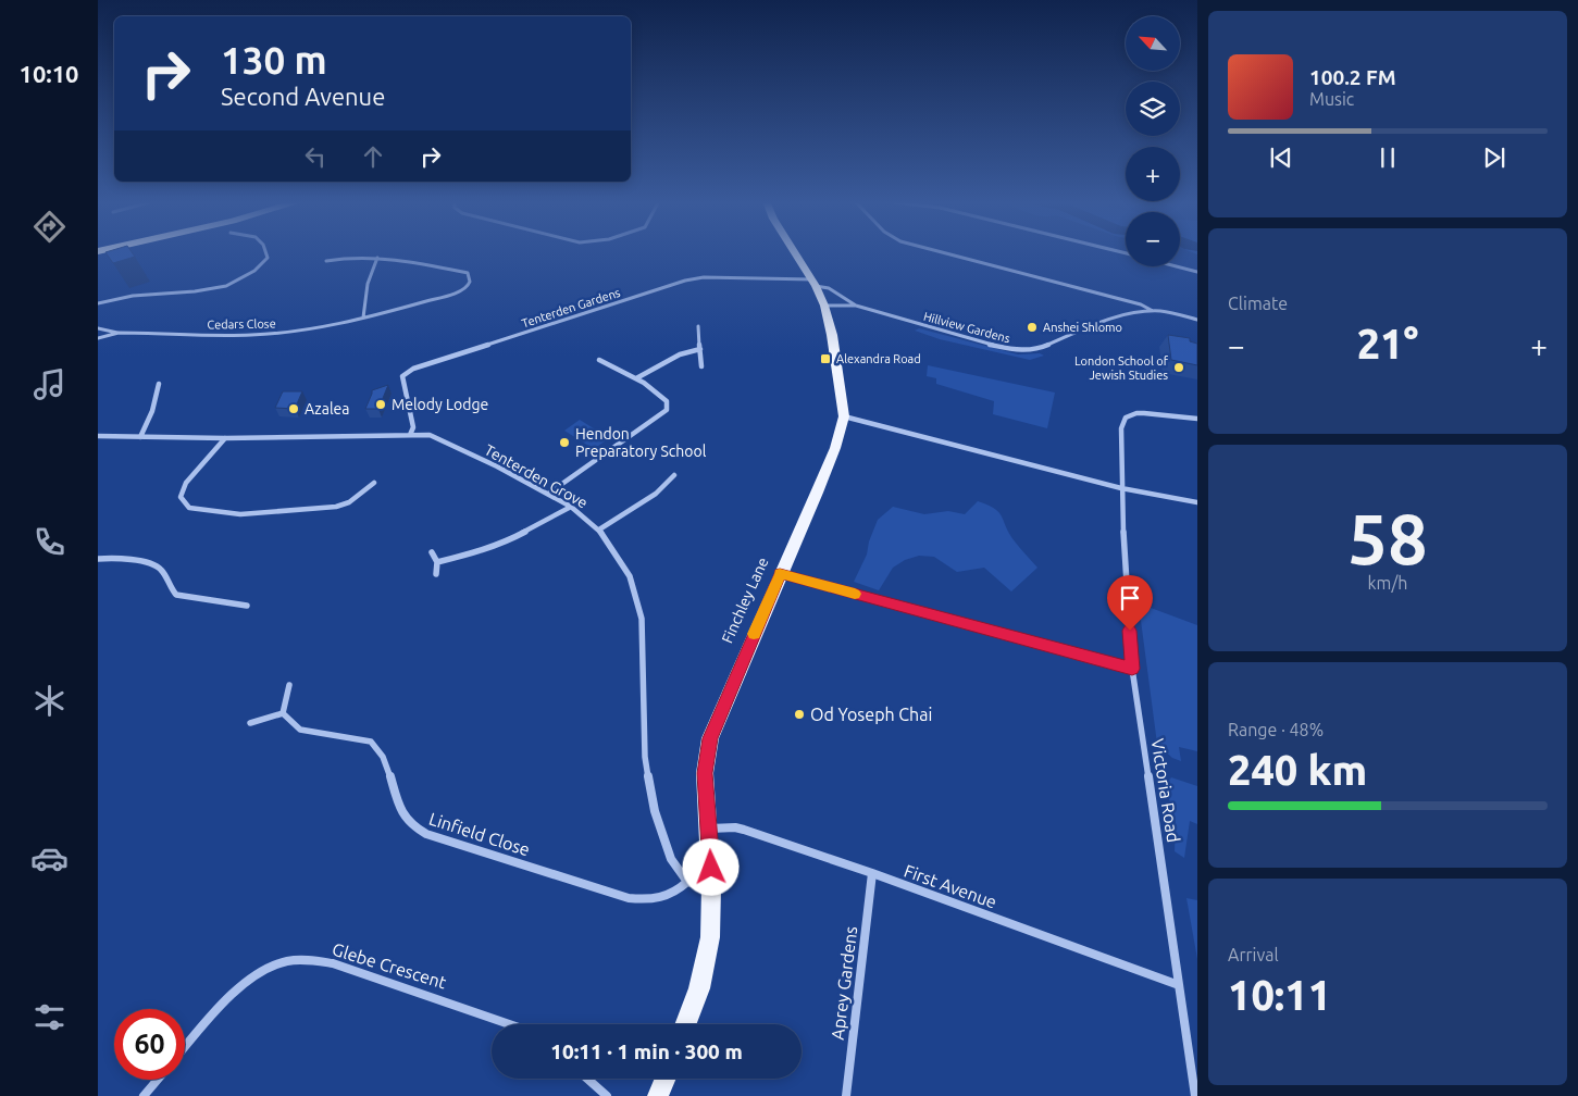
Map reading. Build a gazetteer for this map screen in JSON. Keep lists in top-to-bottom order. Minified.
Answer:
{"streets":{"main road":["Finchley Lane"],"street":["Tenterden Gardens","Cedars Close","Hillview Gardens","Tenterden Grove","Victoria Road","Linfield Close","First Avenue","Glebe Crescent","Aprey Gardens"]},"crossings":[["Tenterden Gardens","Hillview Gardens"],["Tenterden Gardens","Tenterden Grove"],["Tenterden Gardens","Finchley Lane"],["Hillview Gardens","Finchley Lane"],["Tenterden Grove","Linfield Close"],["Finchley Lane","First Avenue"],["Victoria Road","First Avenue"],["First Avenue","Aprey Gardens"]],"places":{"other":["Anshei Shlomo","London School of Jewish Studies","Melody Lodge","Azalea","Hendon Preparatory School","Od Yoseph Chai"],"transit":["Alexandra Road"]},"north":"top left","page":{"tabs":"10:10","map_buttons":["+","−"],"turn":["130 m","Second Avenue"],"song":["100.2 FM","Music"],"tile":["Climate",["58","km/h"],["Range · 48%","240 km"],["Arrival","10:11"]],"heat":["−","21°","+"],"limit":"60","trip":"10:11 · 1 min · 300 m"}}
